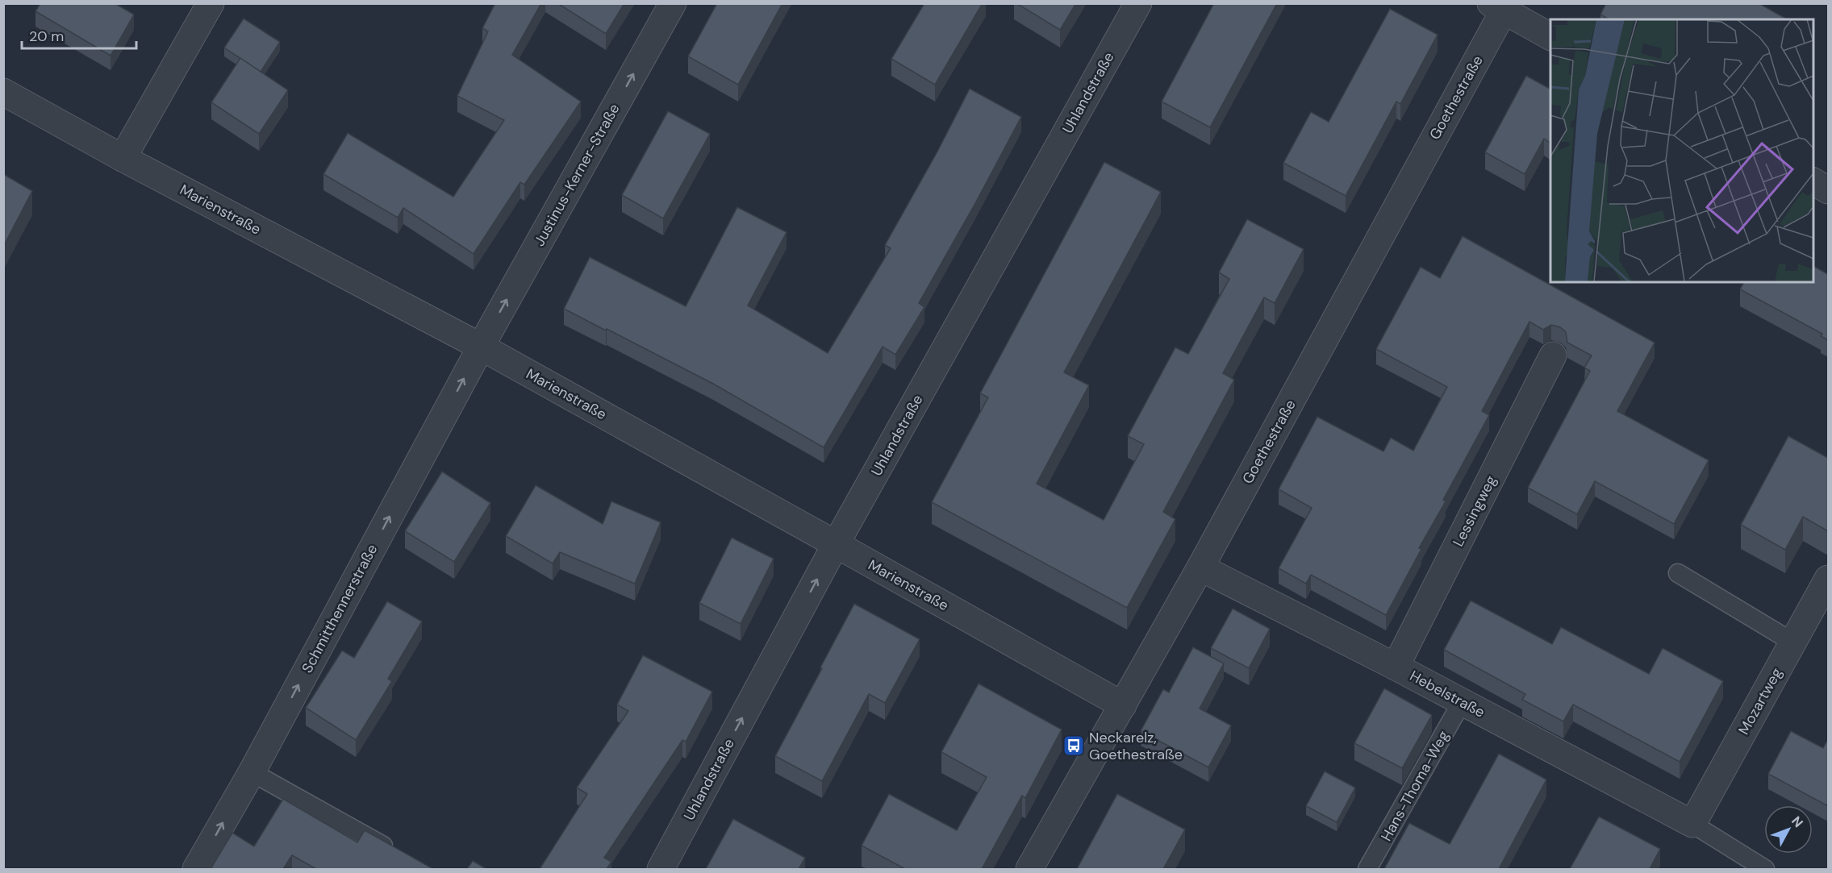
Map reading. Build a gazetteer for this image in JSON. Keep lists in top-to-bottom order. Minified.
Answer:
{"streets":{"street":["Uhlandstraße","Goethestraße","Justinus-Kerner-Straße","Marienstraße","Lessingweg","Schmitthennerstraße","Hebelstraße","Mozartweg"],"lane":["Hans-Thoma-Weg"]},"crossings":[["Uhlandstraße","Marienstraße"],["Goethestraße","Marienstraße"],["Goethestraße","Hebelstraße"],["Justinus-Kerner-Straße","Marienstraße"],["Justinus-Kerner-Straße","Schmitthennerstraße"],["Marienstraße","Schmitthennerstraße"],["Lessingweg","Hebelstraße"],["Hebelstraße","Mozartweg"],["Hebelstraße","Hans-Thoma-Weg"]],"one_way":["Uhlandstraße","Justinus-Kerner-Straße","Schmitthennerstraße"],"places":{"bus stop":["Neckarelz, Goethestraße"]},"scale_bar":"20 m","north":"top right"}
